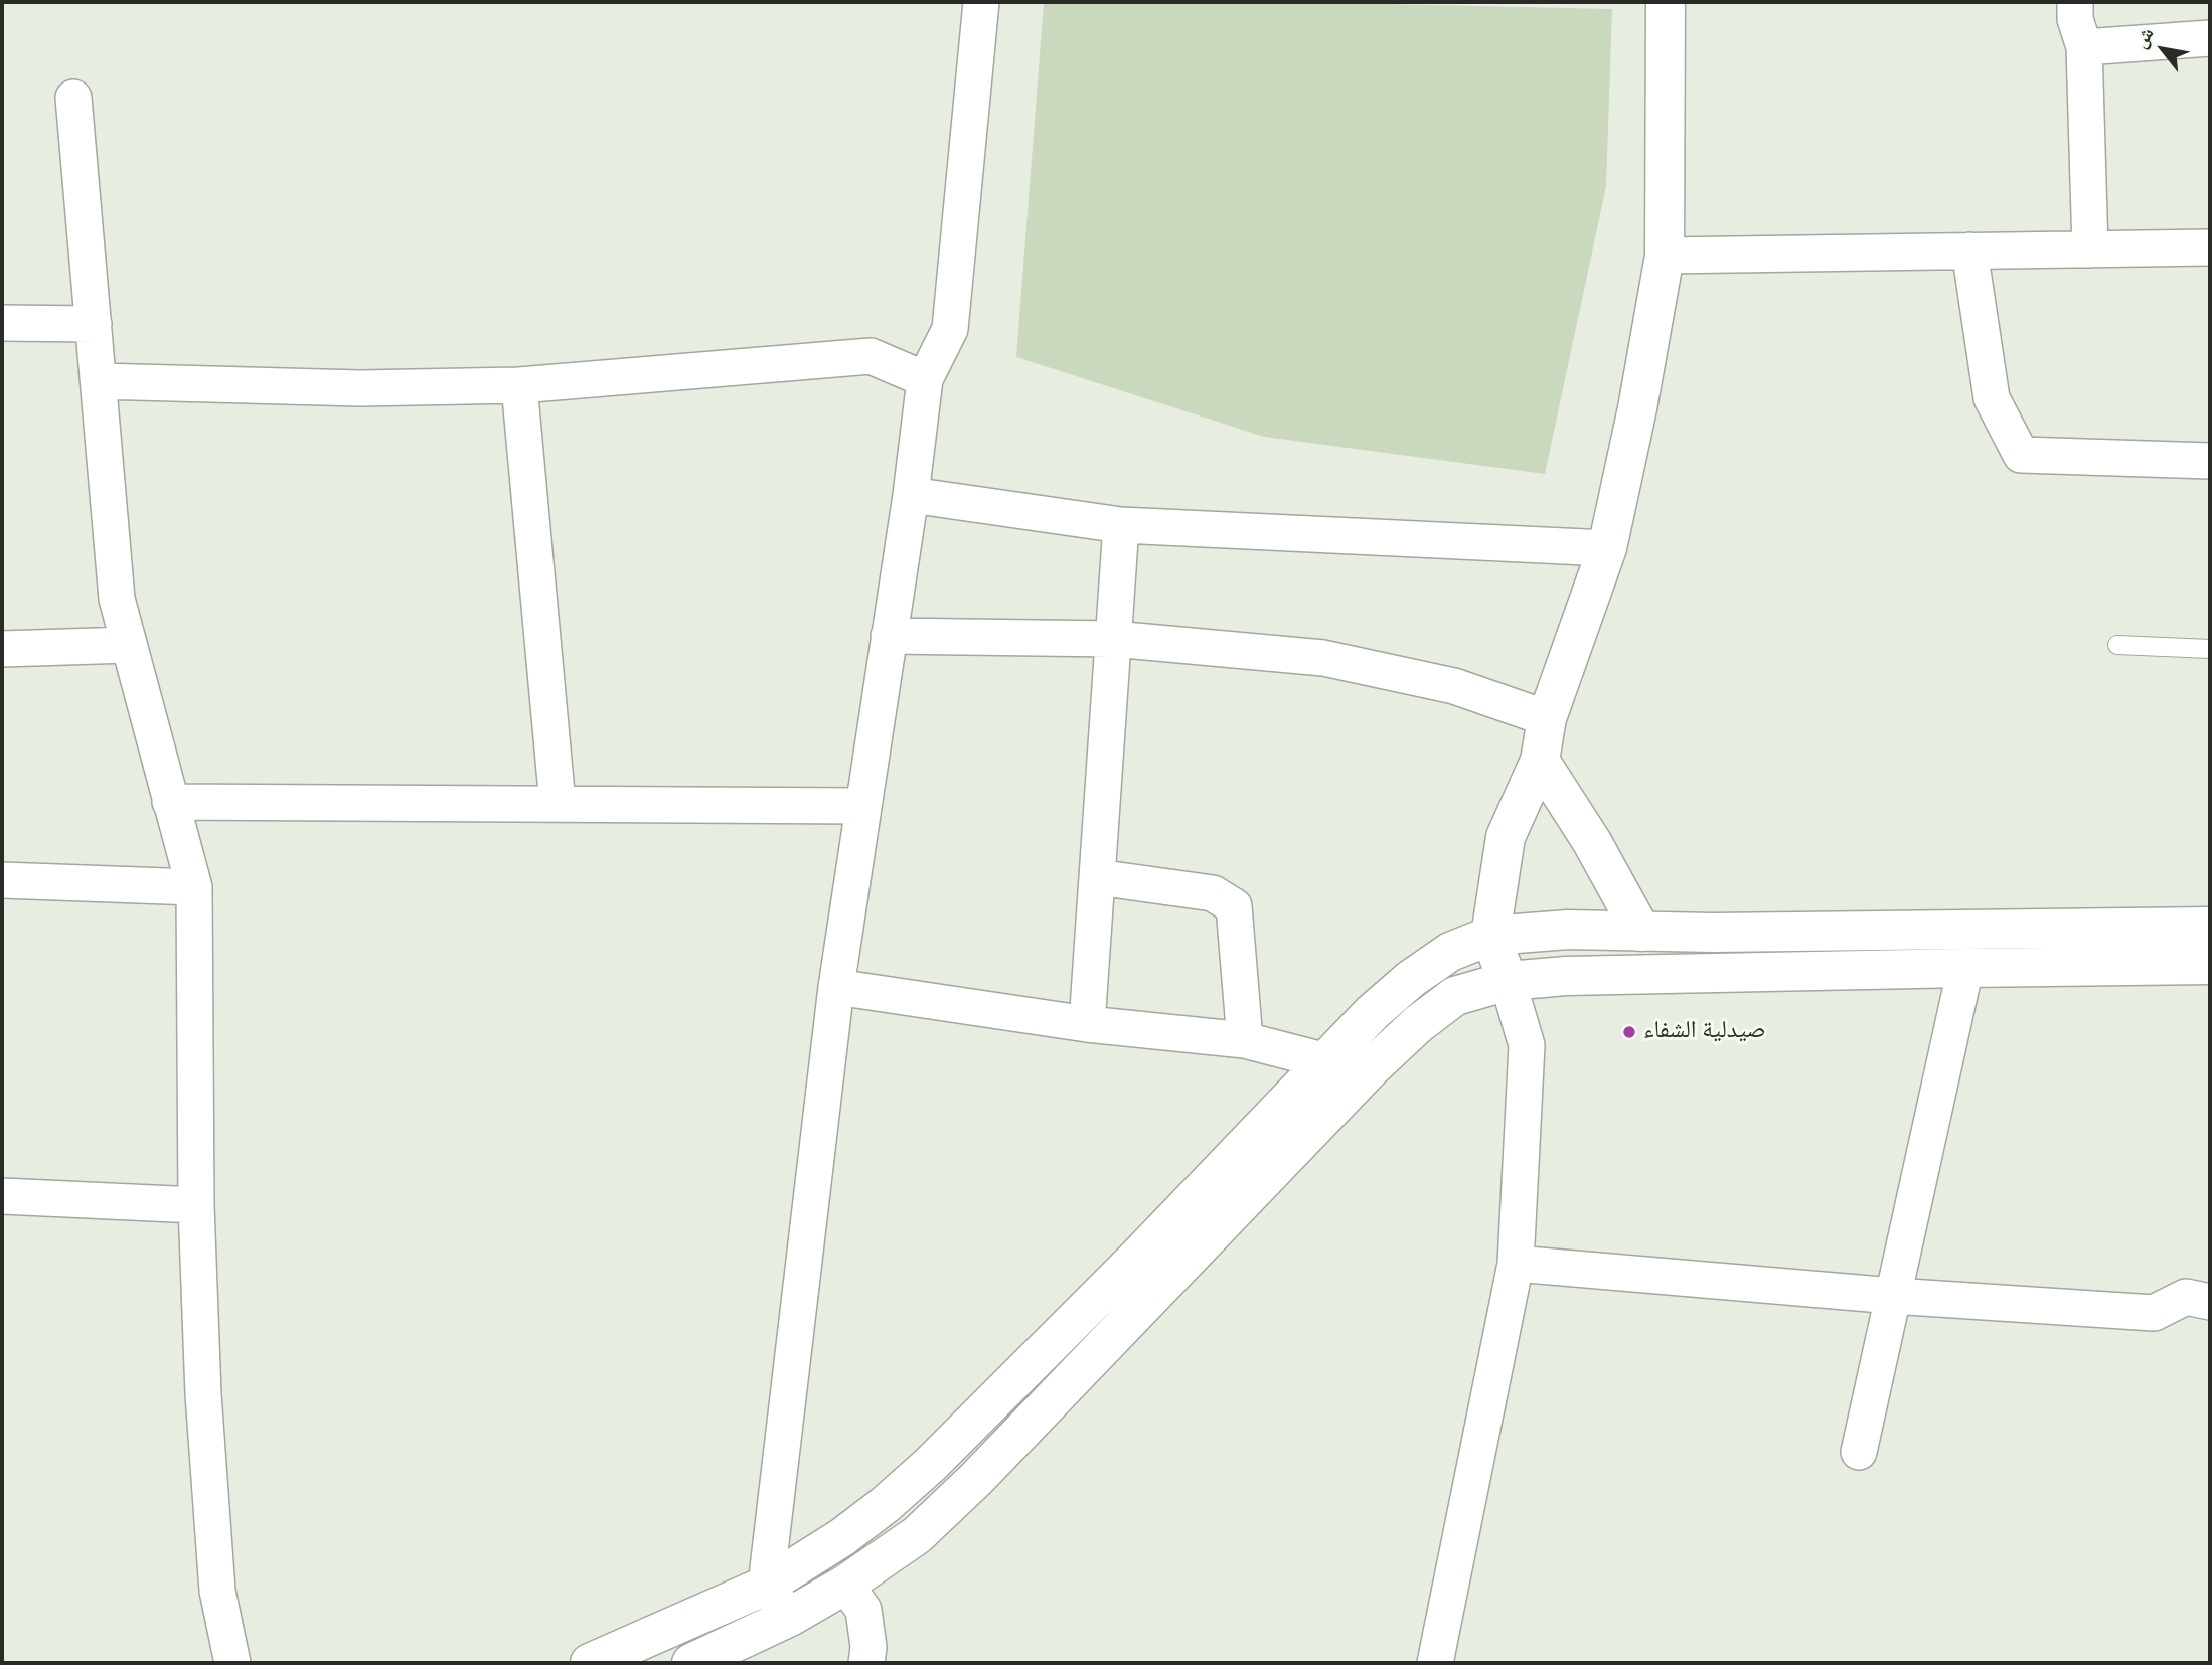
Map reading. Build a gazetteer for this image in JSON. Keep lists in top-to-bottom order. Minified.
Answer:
{"places":["صيدلية الشفاء"],"north":"top left"}
